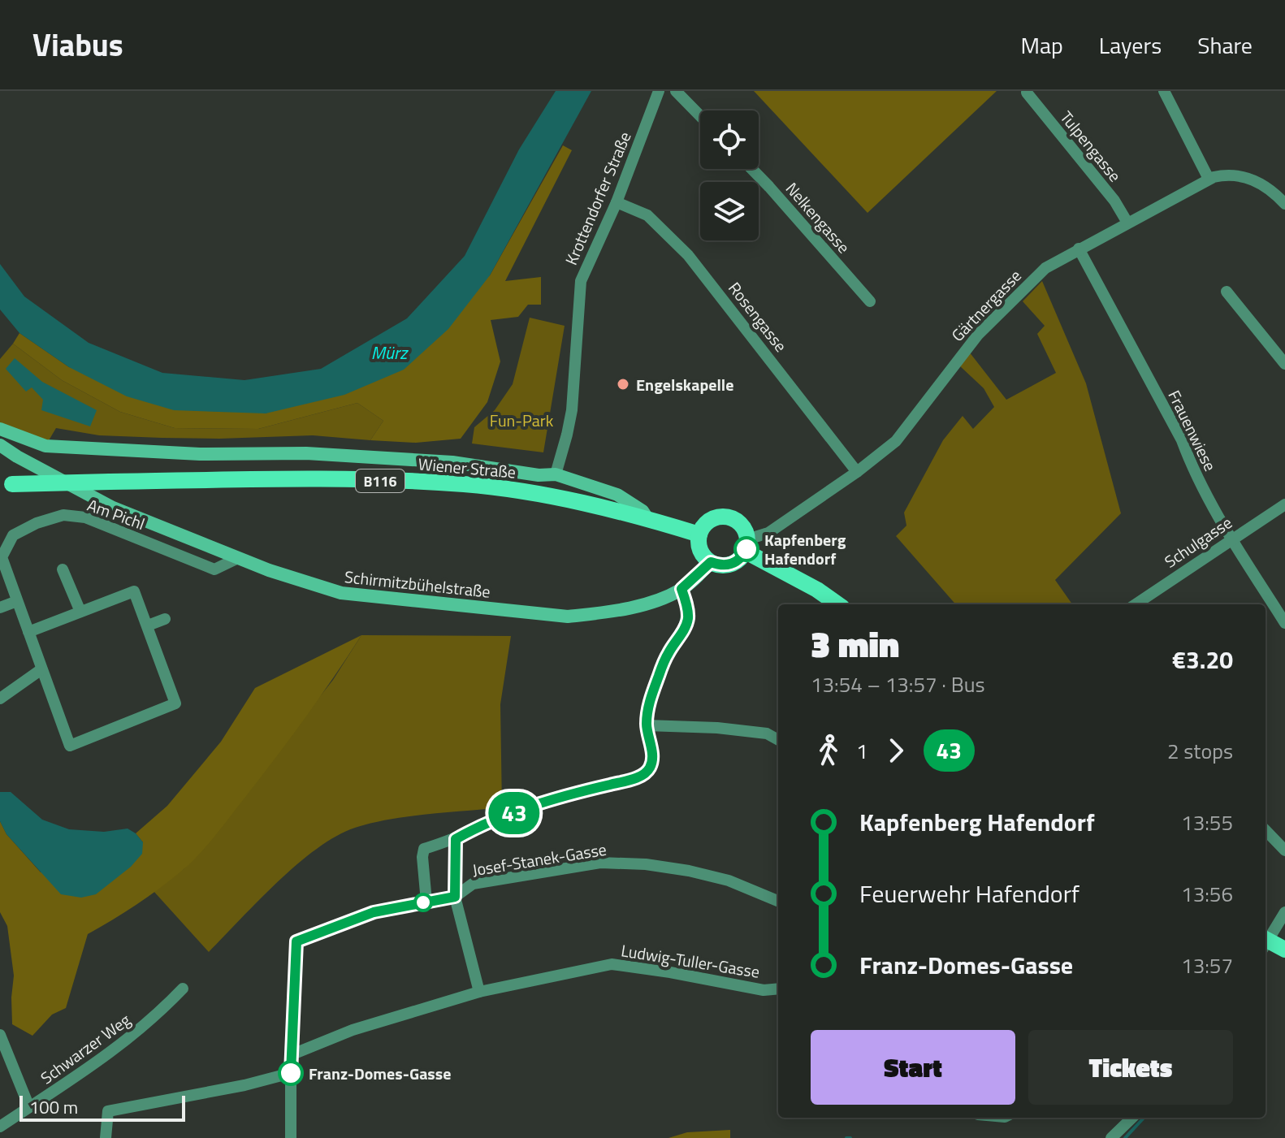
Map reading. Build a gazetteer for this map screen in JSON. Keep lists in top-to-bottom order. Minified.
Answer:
{"streets":{"main road":["Wiener Straße","B116","Schirmitzbühelstraße"],"street":["Tulpengasse","Krottendorfer Straße","Nelkengasse","Gärtnergasse","Rosengasse","Frauenwiese","Am Pichl","Schulgasse","Josef-Stanek-Gasse","Ludwig-Tuller-Gasse","Schwarzer Weg"]},"crossings":[["Tulpengasse","Gärtnergasse"],["Krottendorfer Straße","Rosengasse"],["Gärtnergasse","Rosengasse"],["Gärtnergasse","Frauenwiese"],["Gärtnergasse","Wiener Straße"],["Frauenwiese","Schulgasse"],["Am Pichl","Schirmitzbühelstraße"]],"water":["Mürz"],"parks":["Fun-Park"],"places":["Engelskapelle","Kapfenberg Hafendorf","Franz-Domes-Gasse"],"lines":["bus line 43"],"scale_bar":"100 m","page":{"header":"Viabus","nav":["Map","Layers","Share"],"on_map":"43","heading":["3 min","13:54 – 13:57 · Bus","€3.20"],"legs":["1","43","2 stops"],"list":[{"name":"Kapfenberg Hafendorf","value":"13:55"},{"name":"Feuerwehr Hafendorf","value":"13:56"},{"name":"Franz-Domes-Gasse","value":"13:57"}],"buttons":["Start","Tickets"],"scale":"100 m"}}
